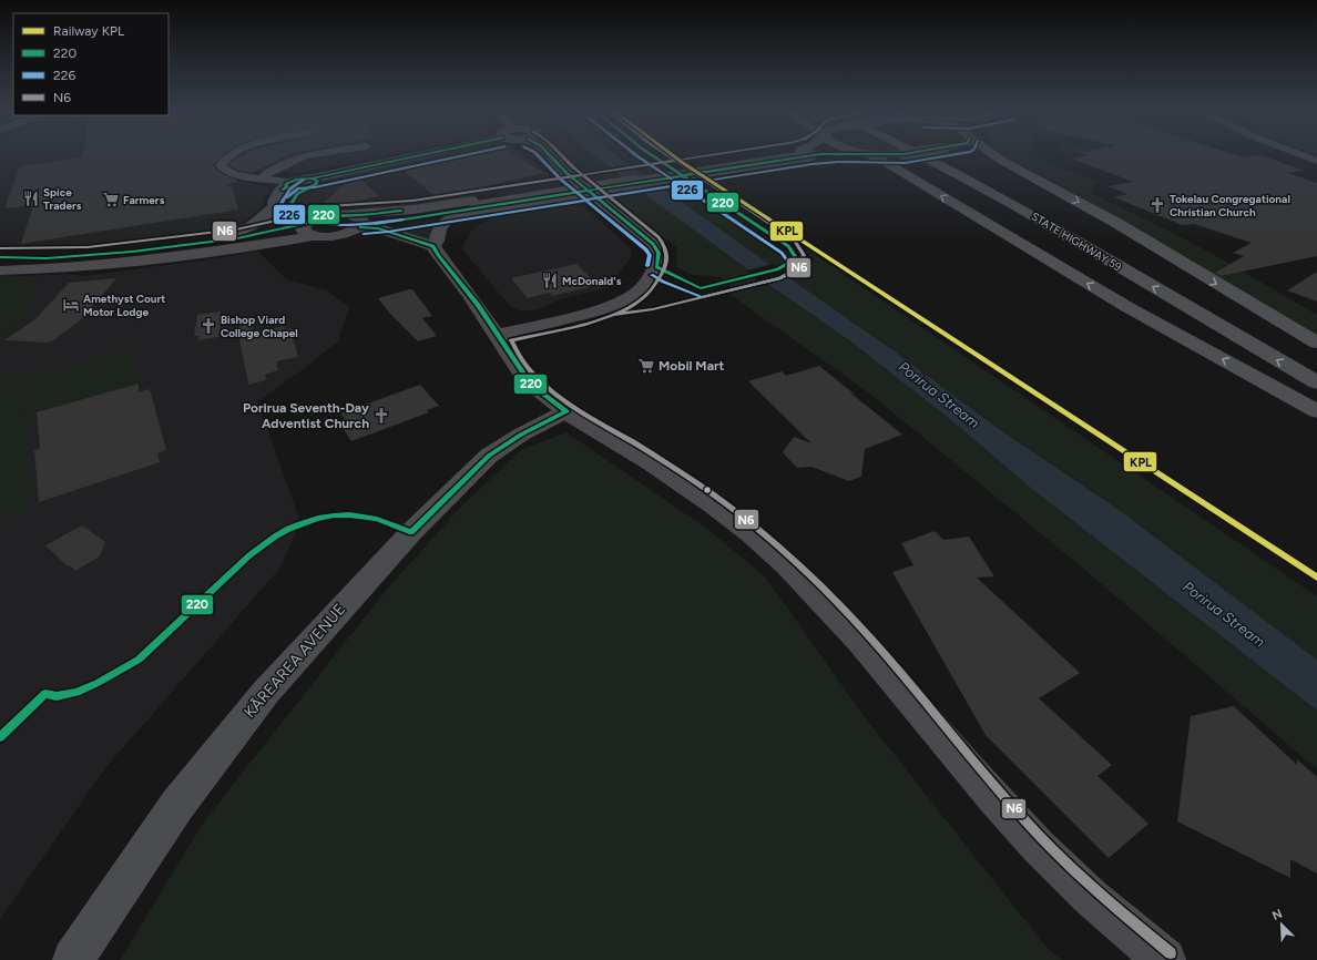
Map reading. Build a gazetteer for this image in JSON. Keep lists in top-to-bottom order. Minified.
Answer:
{"streets":{"main road":["STATE HIGHWAY 59"],"street":["KĀREAREA AVENUE"]},"water":["Porirua Stream"],"places":{"restaurant":["Spice Traders","McDonald's"],"supermarket":["Farmers","Mobil Mart"],"church":["Tokelau Congregational Christian Church","Bishop Viard College Chapel","Porirua Seventh-Day Adventist Church"],"hotel":["Amethyst Court Motor Lodge"]},"lines":["rail line KPL","transit line 220","transit line 226","transit line N6"],"legend":["Railway KPL","220","226","N6"],"north":"top left"}
